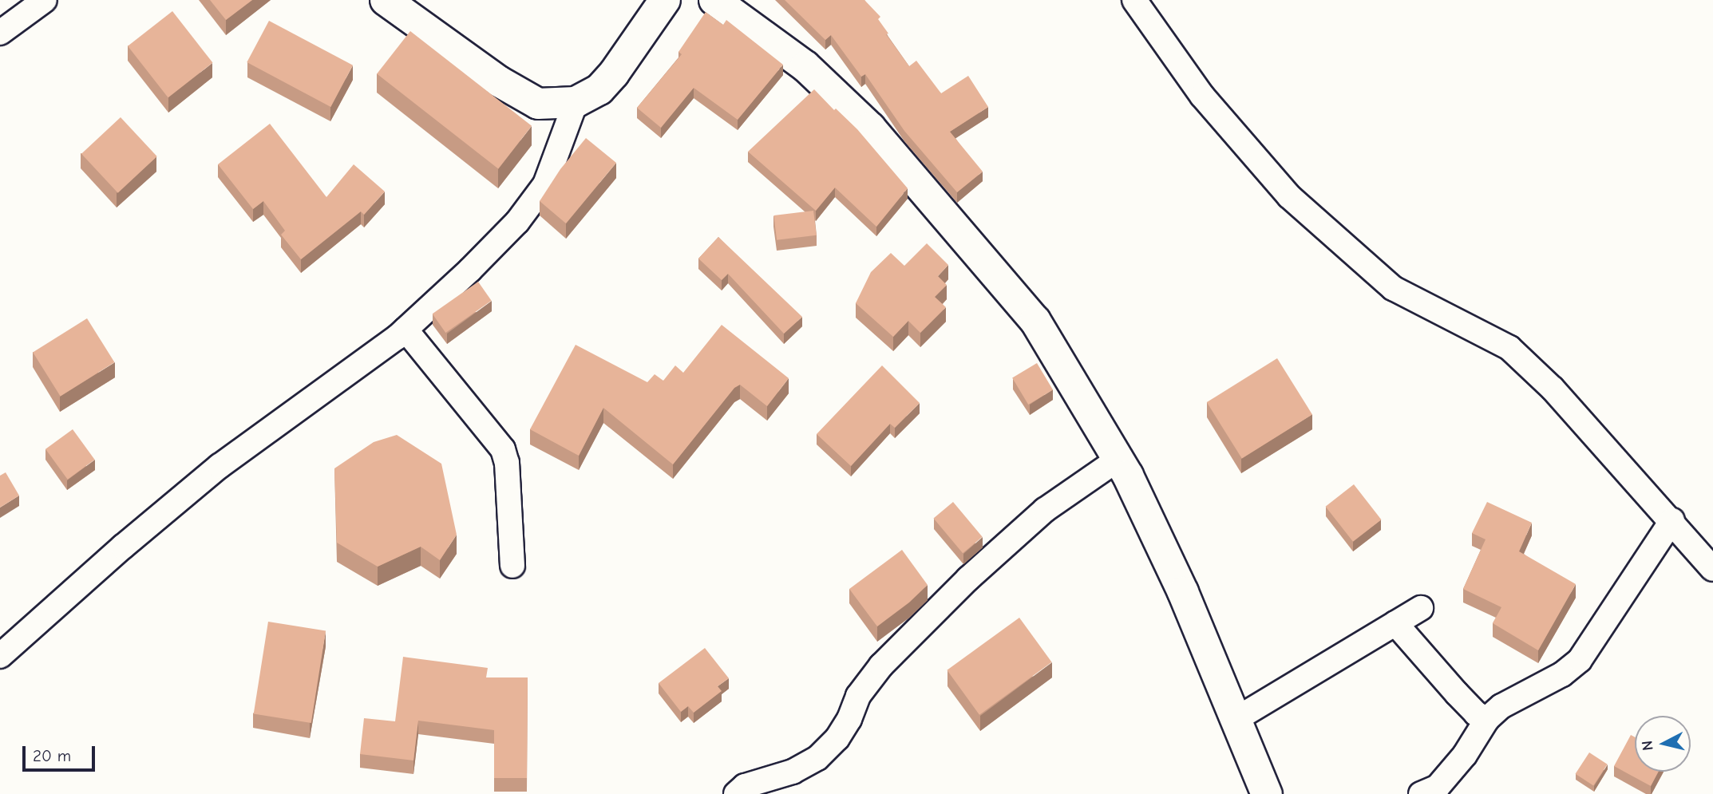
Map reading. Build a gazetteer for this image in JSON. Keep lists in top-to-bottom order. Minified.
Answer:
{"scale_bar":"20 m","north":"left"}
